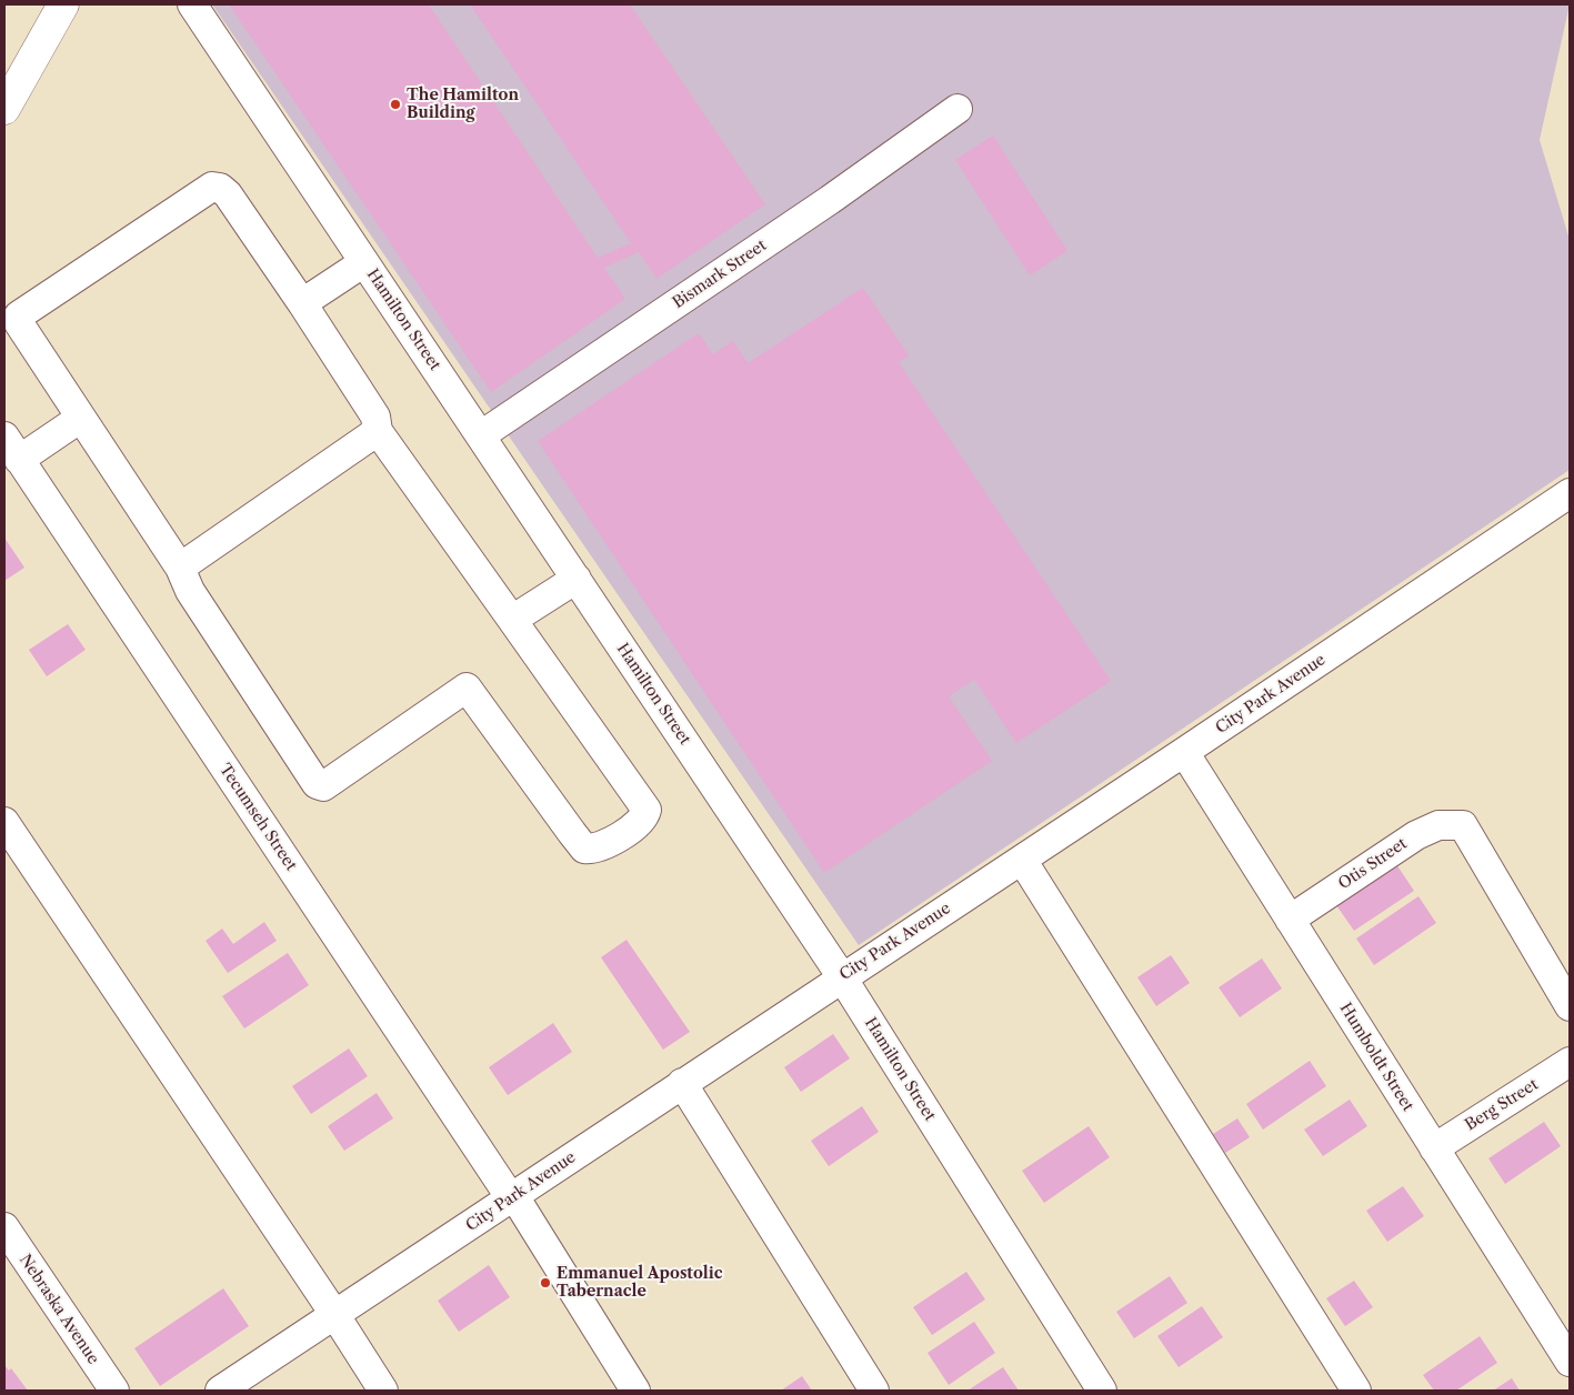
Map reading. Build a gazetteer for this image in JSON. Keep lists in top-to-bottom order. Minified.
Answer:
{"streets":{"street":["Bismark Street","Hamilton Street","City Park Avenue","Tecumseh Street","Otis Street","Humboldt Street","Berg Street","Nebraska Avenue"]},"crossings":[["Bismark Street","Hamilton Street"],["Hamilton Street","City Park Avenue"],["City Park Avenue","Tecumseh Street"],["City Park Avenue","Humboldt Street"],["Otis Street","Humboldt Street"],["Humboldt Street","Berg Street"]],"places":["The Hamilton Building","Emmanuel Apostolic Tabernacle"]}
